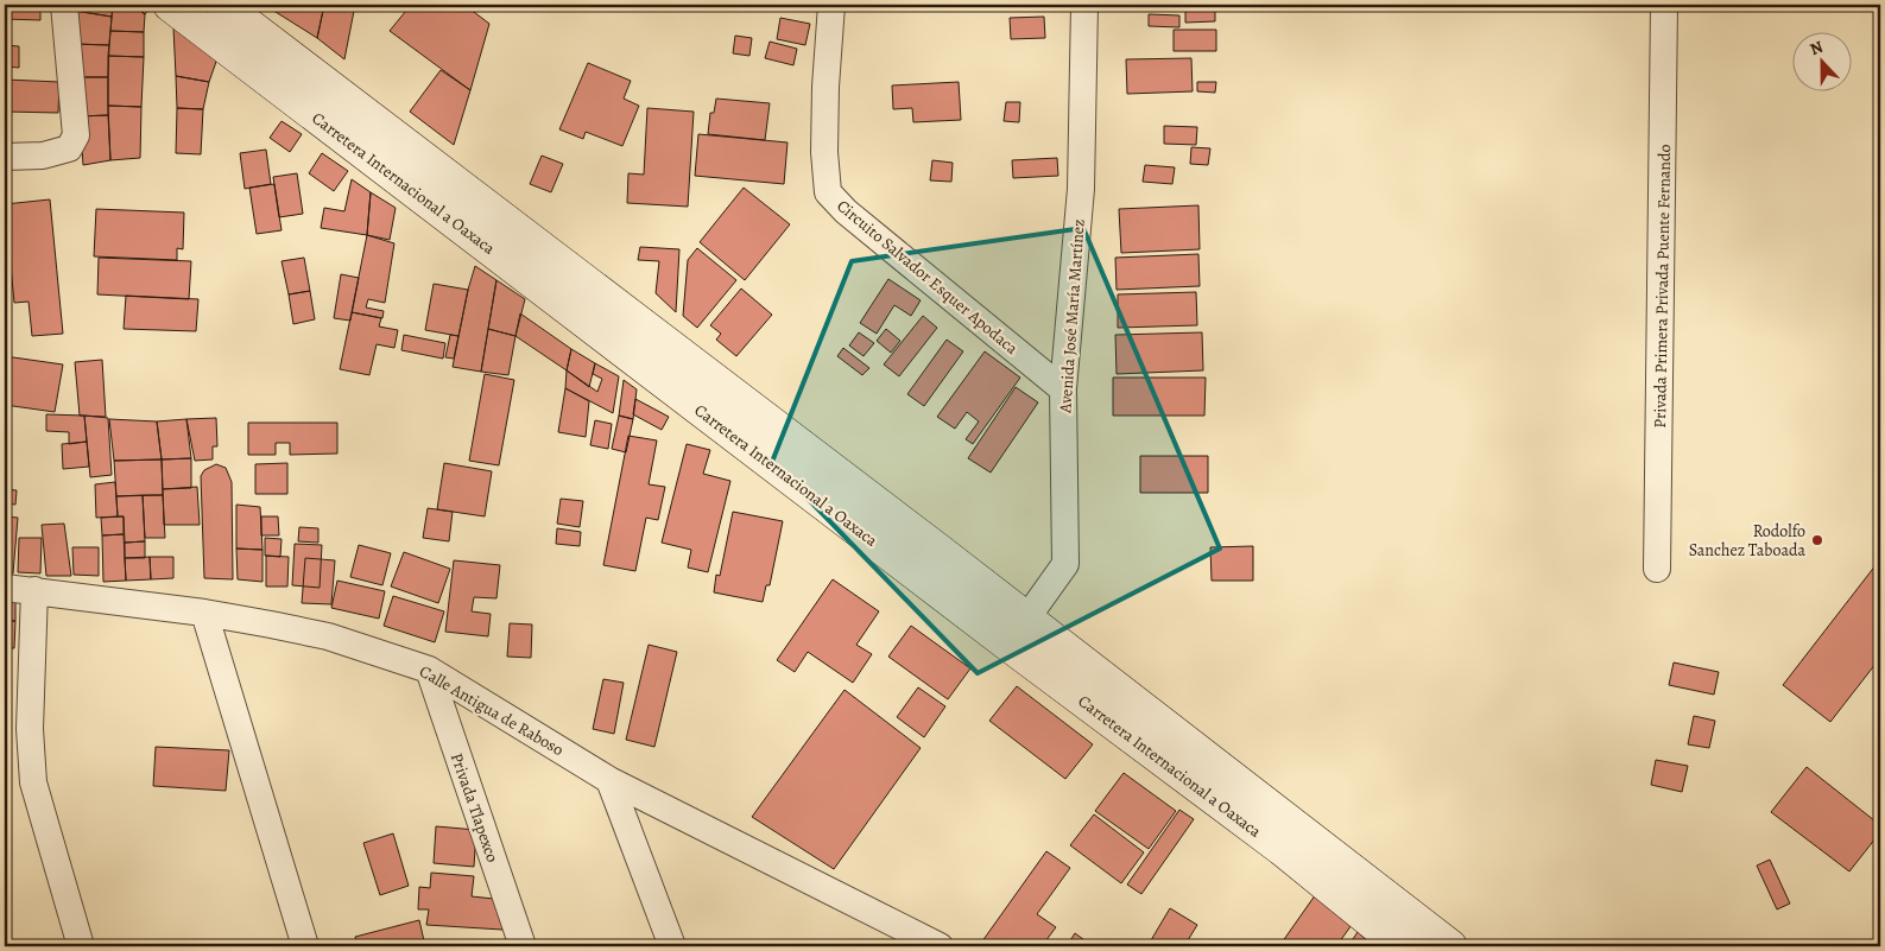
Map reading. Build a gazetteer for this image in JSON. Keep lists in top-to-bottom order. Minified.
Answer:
{"streets":{"street":["Carretera Internacional a Oaxaca","Circuito Salvador Esquer Apodaca","Privada Primera Privada Puente Fernando","Avenida José María Martínez","Calle Antigua de Raboso","Privada Tlapexco"]},"crossings":[["Carretera Internacional a Oaxaca","Avenida José María Martínez"],["Circuito Salvador Esquer Apodaca","Avenida José María Martínez"],["Calle Antigua de Raboso","Privada Tlapexco"]],"places":["Rodolfo Sanchez Taboada"],"north":"top"}
